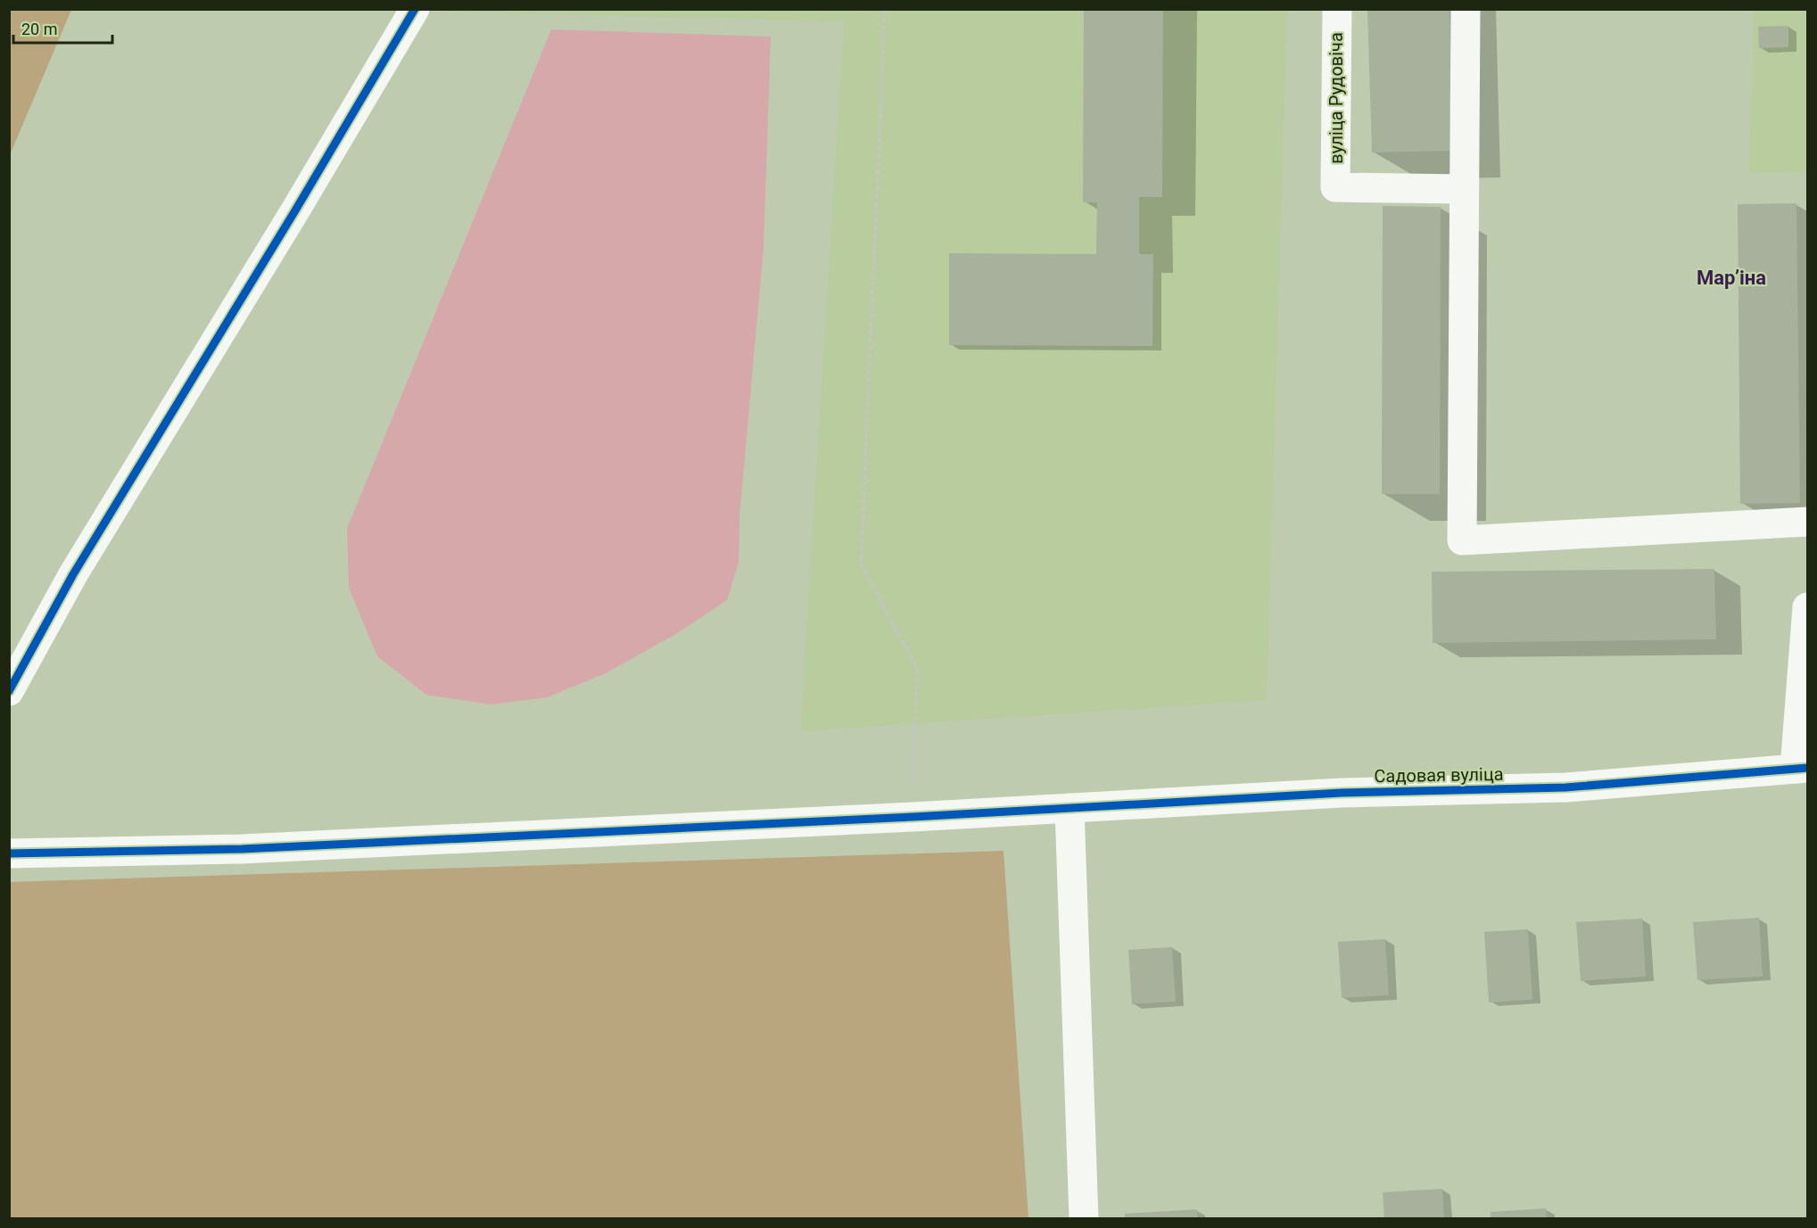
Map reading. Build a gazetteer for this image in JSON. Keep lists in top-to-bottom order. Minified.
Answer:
{"streets":{"street":["вуліца Рудовіча","Садовая вуліца"]},"districts":["Марʼіна"],"scale_bar":"20 m"}
